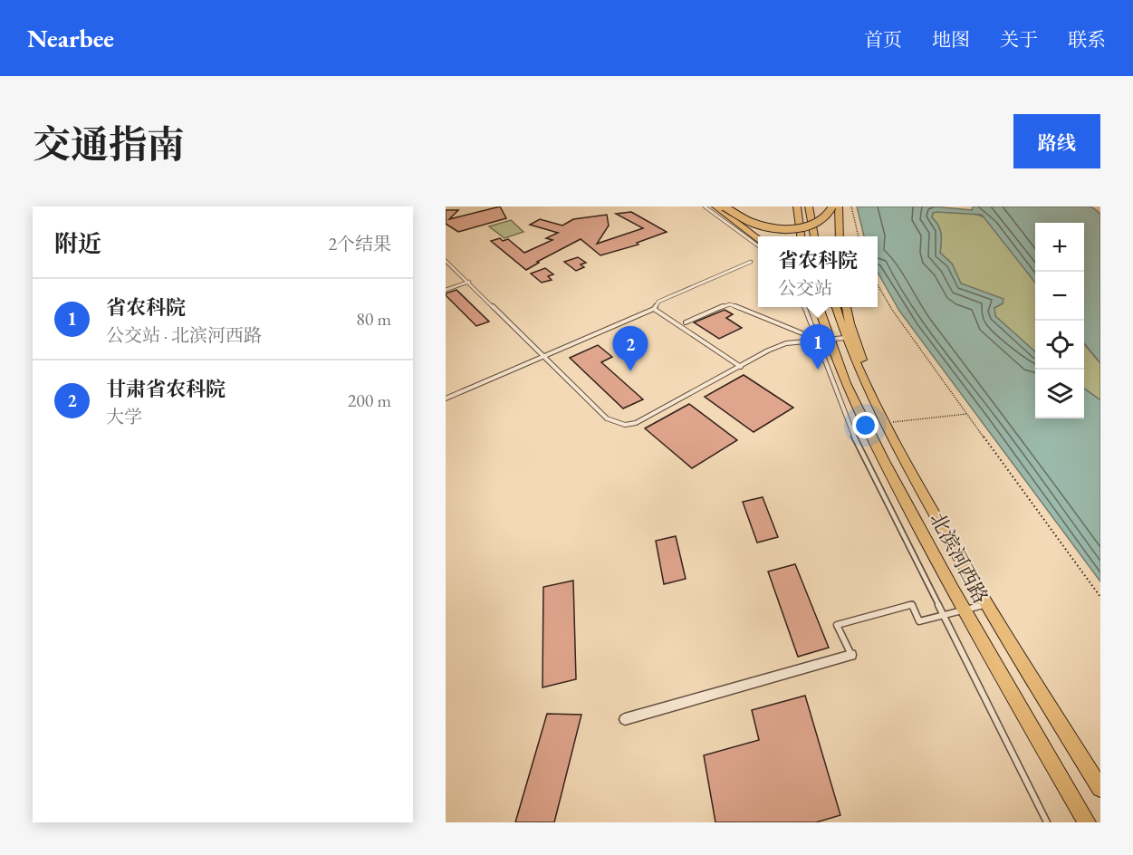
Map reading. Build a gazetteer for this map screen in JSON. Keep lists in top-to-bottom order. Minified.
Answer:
{"streets":{"main road":["北滨河西路"]},"page":{"header":"Nearbee","nav":["首页","地图","关于","联系"],"title":"交通指南","buttons":"路线","heading":["附近","2个结果"],"map_buttons":["+","−"],"popup":["省农科院","公交站"],"list":[{"mark":"1","name":"省农科院","note":"公交站 · 北滨河西路","value":"80 m"},{"mark":"2","name":"甘肃省农科院","note":"大学","value":"200 m"}],"pins":["1","2"]}}
